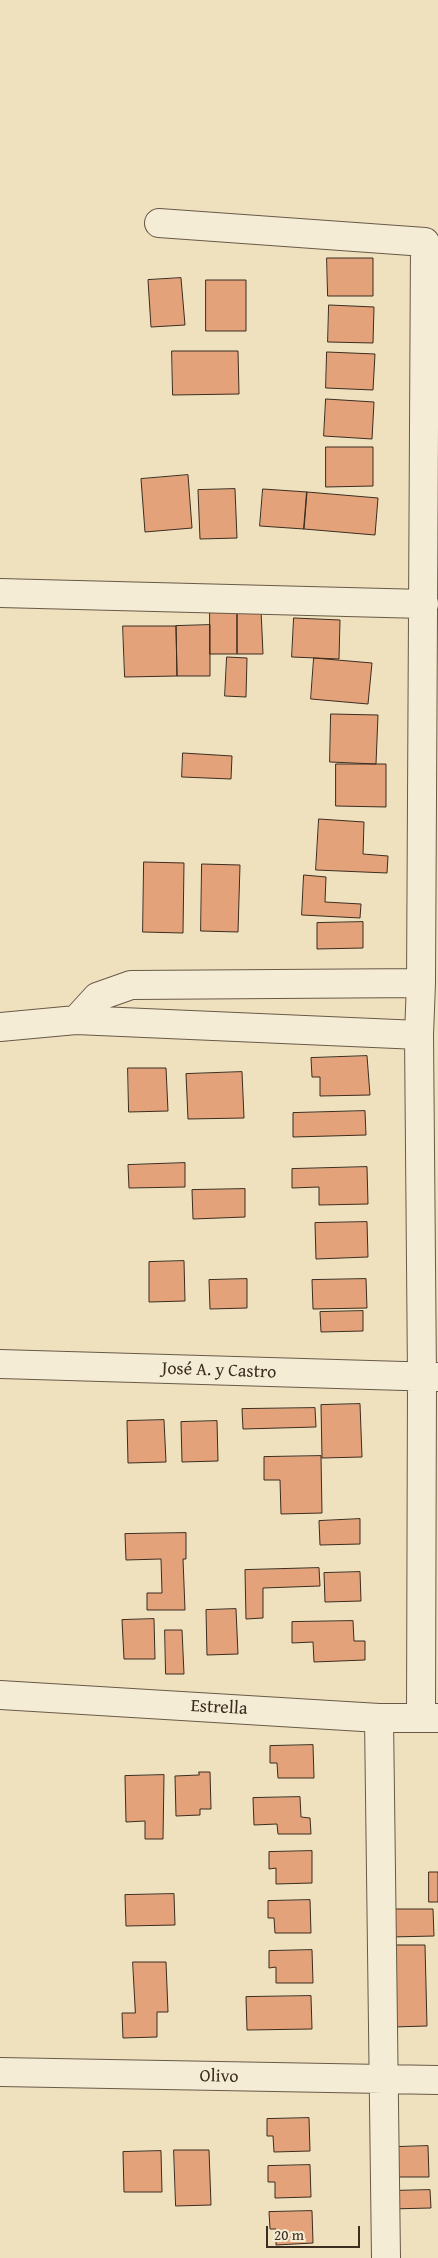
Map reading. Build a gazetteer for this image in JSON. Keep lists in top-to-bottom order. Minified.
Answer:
{"streets":{"street":["José A. y Castro","Estrella","Olivo"]},"scale_bar":"20 m"}
